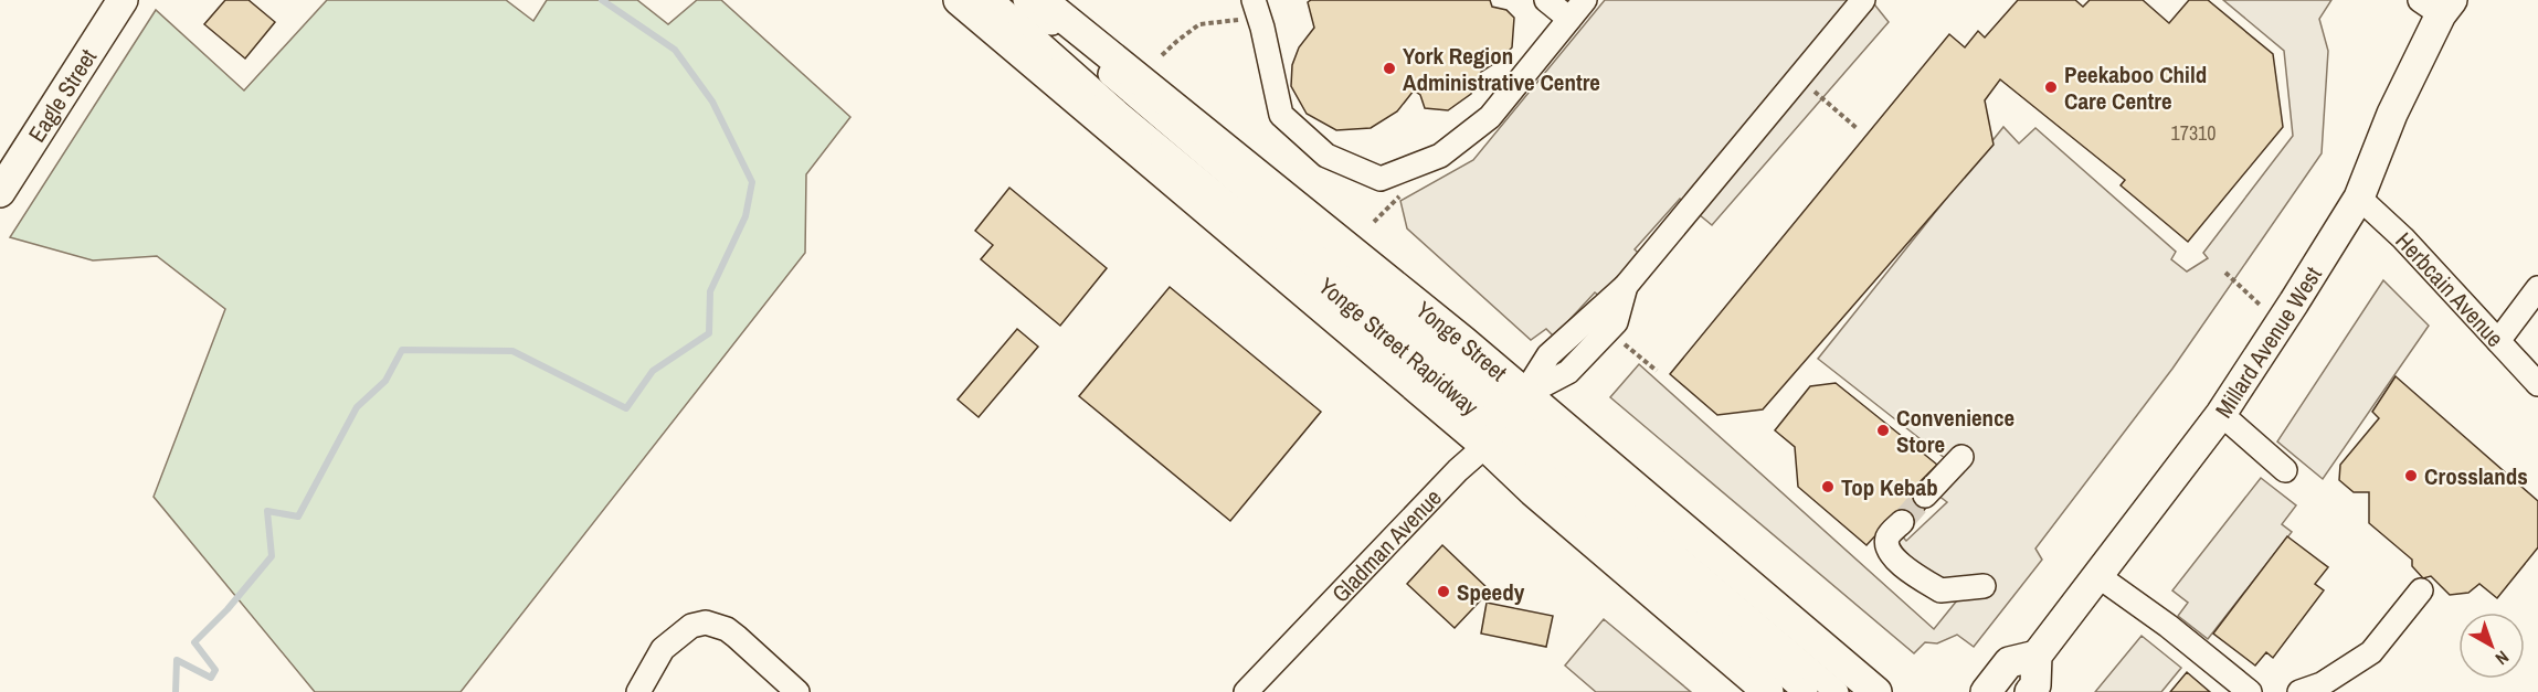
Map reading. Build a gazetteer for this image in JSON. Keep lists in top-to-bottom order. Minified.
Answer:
{"streets":{"main road":["Eagle Street","Yonge Street","Millard Avenue West"],"street":["Herbcain Avenue","Yonge Street Rapidway","Gladman Avenue"]},"crossings":[["Herbcain Avenue","Millard Avenue West"],["Yonge Street","Yonge Street Rapidway"],["Yonge Street","Gladman Avenue"],["Yonge Street Rapidway","Gladman Avenue"]],"places":["York Region Administrative Centre","Peekaboo Child Care Centre","Convenience Store","Crosslands","Top Kebab","Speedy"],"house_numbers":["17310"],"north":"bottom right"}
